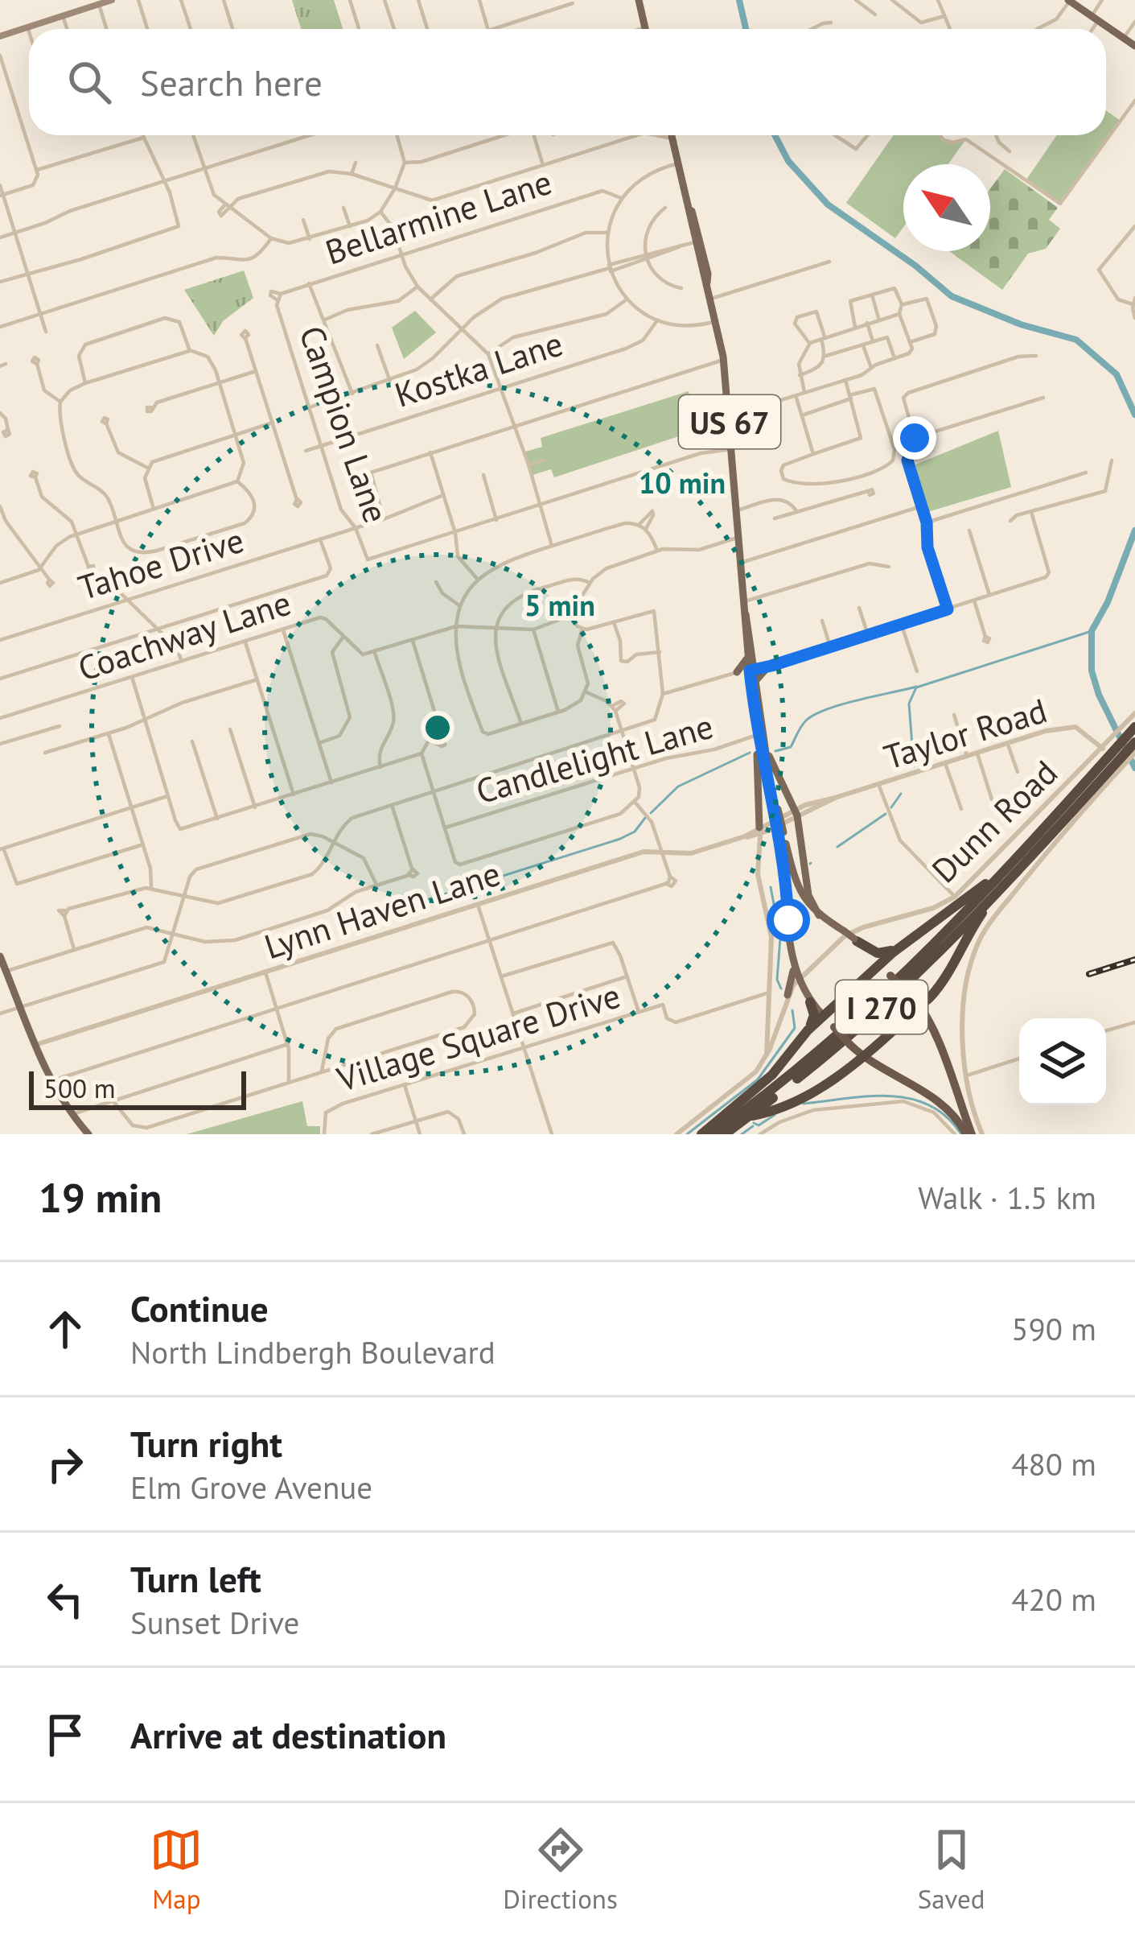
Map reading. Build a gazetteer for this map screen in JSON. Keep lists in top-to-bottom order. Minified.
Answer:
{"streets":{"highway":["US 67","I 270"],"street":["Bellarmine Lane","Kostka Lane","Campion Lane","Tahoe Drive","Coachway Lane","Taylor Road","Candlelight Lane","Dunn Road","Lynn Haven Lane","Village Square Drive"]},"crossings":[["Kostka Lane","Campion Lane"],["US 67","Taylor Road"],["US 67","Candlelight Lane"],["US 67","Dunn Road"],["US 67","Lynn Haven Lane"],["Campion Lane","Tahoe Drive"],["Taylor Road","Dunn Road"],["Taylor Road","Lynn Haven Lane"],["Dunn Road","I 270"]],"scale_bar":"500 m","north":"top left","page":{"search":"Search here","scale":"500 m","heading":["19 min","Walk · 1.5 km"],"list":[["Continue","North Lindbergh Boulevard","590 m"],["Turn right","Elm Grove Avenue","480 m"],["Turn left","Sunset Drive","420 m"],"Arrive at destination"],"nav":["Map","Directions","Saved"]},"rings":["10 min","5 min"]}
